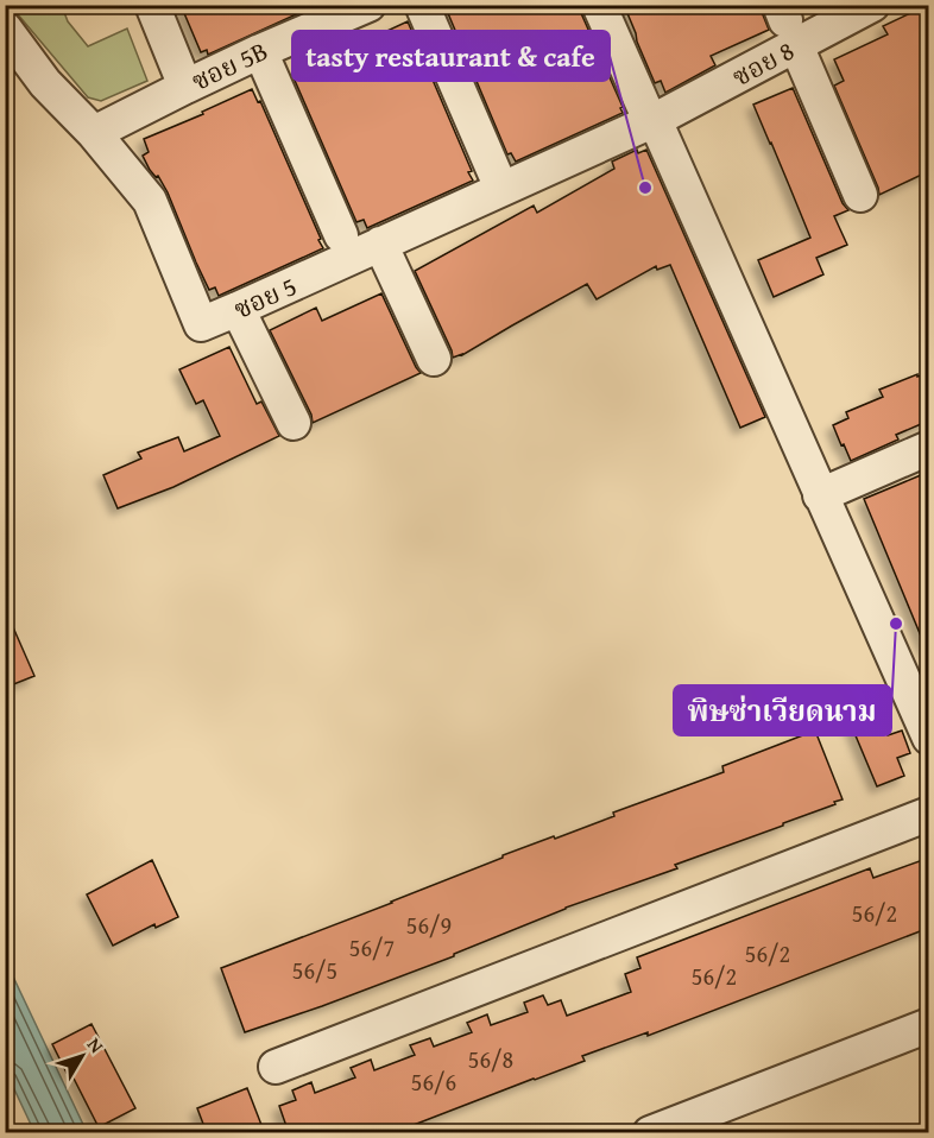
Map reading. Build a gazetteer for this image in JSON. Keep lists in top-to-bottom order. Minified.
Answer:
{"streets":{"street":["ซอย 8","ซอย 5B","ซอย 5"]},"crossings":[["ซอย 8","ซอย 5"],["ซอย 5B","ซอย 5"]],"places":["tasty restaurant & cafe","พิษซ่าเวียดนาม"],"house_numbers":["56/2","56/9","56/7","56/2","56/5","56/2","56/8","56/6"],"north":"top right"}
